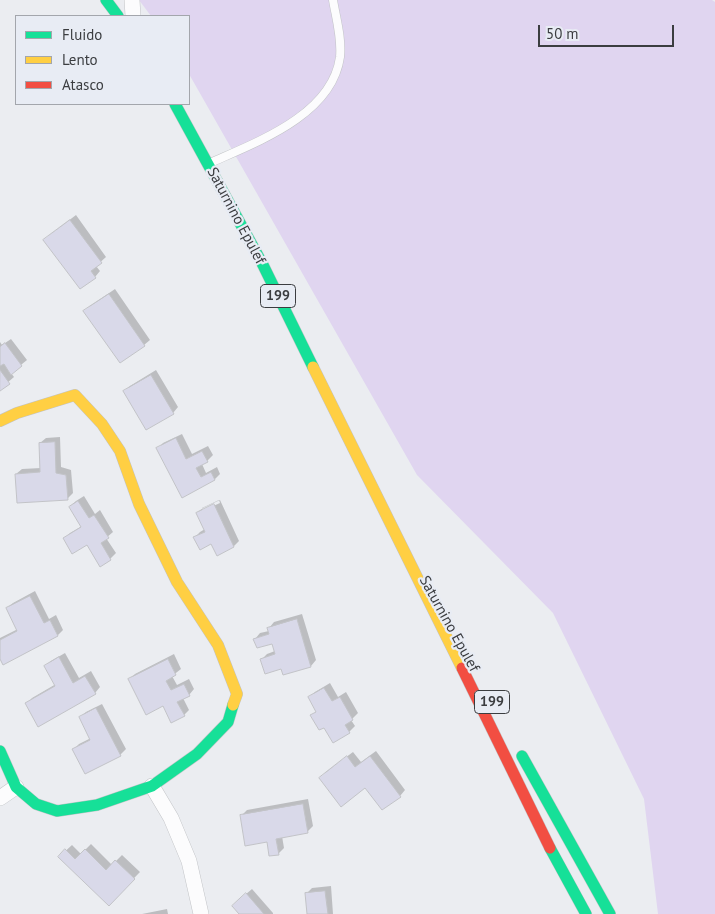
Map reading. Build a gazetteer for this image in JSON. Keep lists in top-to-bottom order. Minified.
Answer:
{"streets":{"main road":["Saturnino Epulef","199"]},"legend":["Fluido","Lento","Atasco"],"scale_bar":"50 m"}
